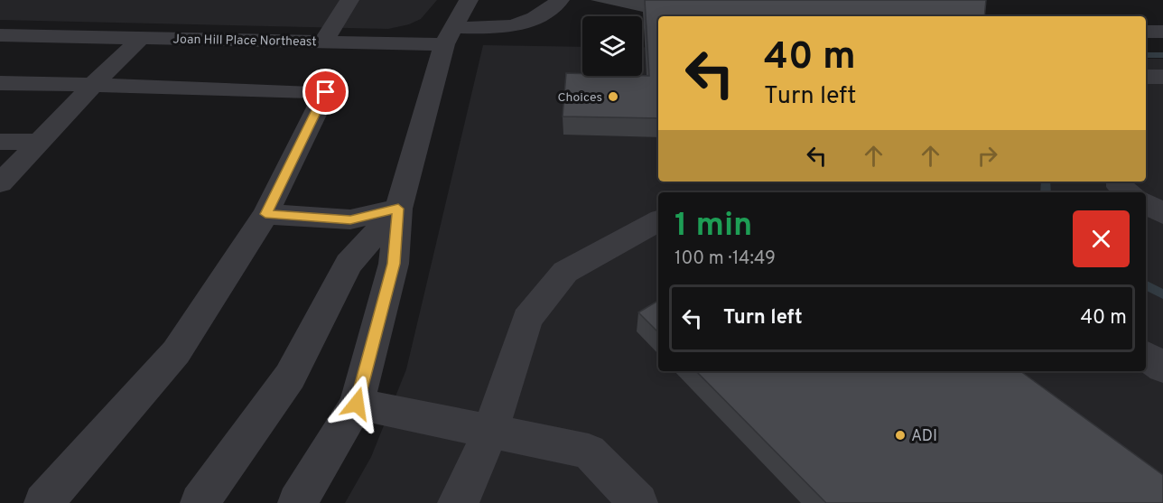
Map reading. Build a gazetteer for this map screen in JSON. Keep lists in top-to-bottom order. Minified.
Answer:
{"streets":{"street":["Joan Hill Place Northeast"]},"places":["Choices","ADI"],"page":{"turn":["40 m","Turn left"],"heading":["1 min","100 m · 14:49"],"list":[{"name":"Turn left","value":"40 m"}]}}
